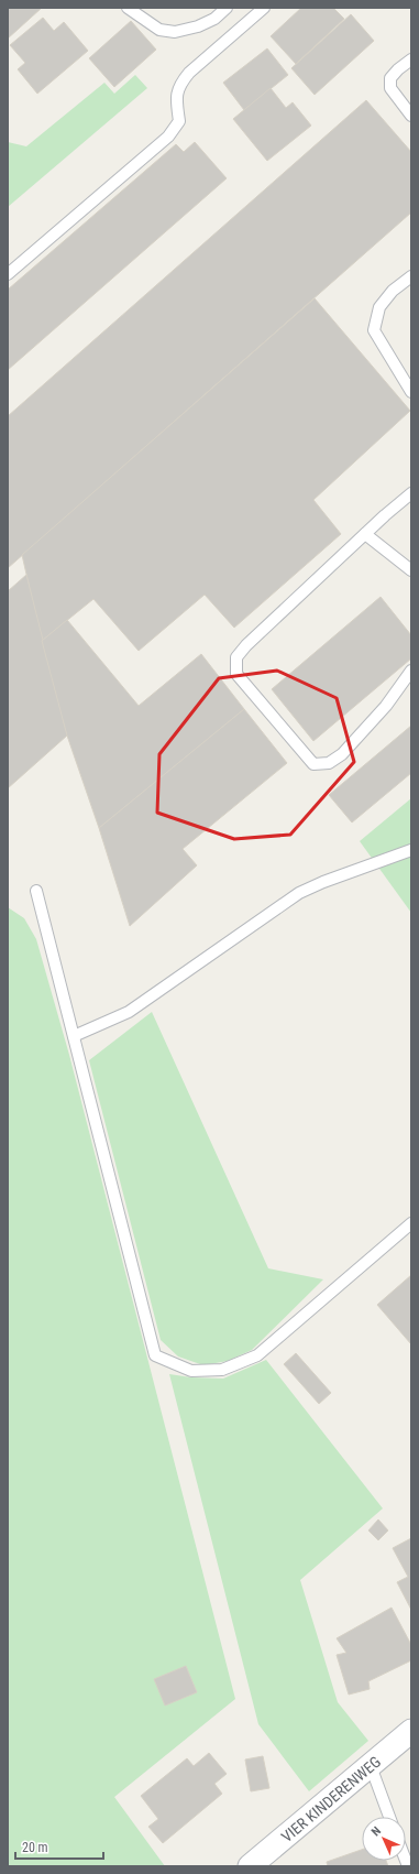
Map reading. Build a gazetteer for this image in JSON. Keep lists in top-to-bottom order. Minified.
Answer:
{"streets":{"street":["VIER KINDERENWEG"]},"scale_bar":"20 m","north":"top left"}
